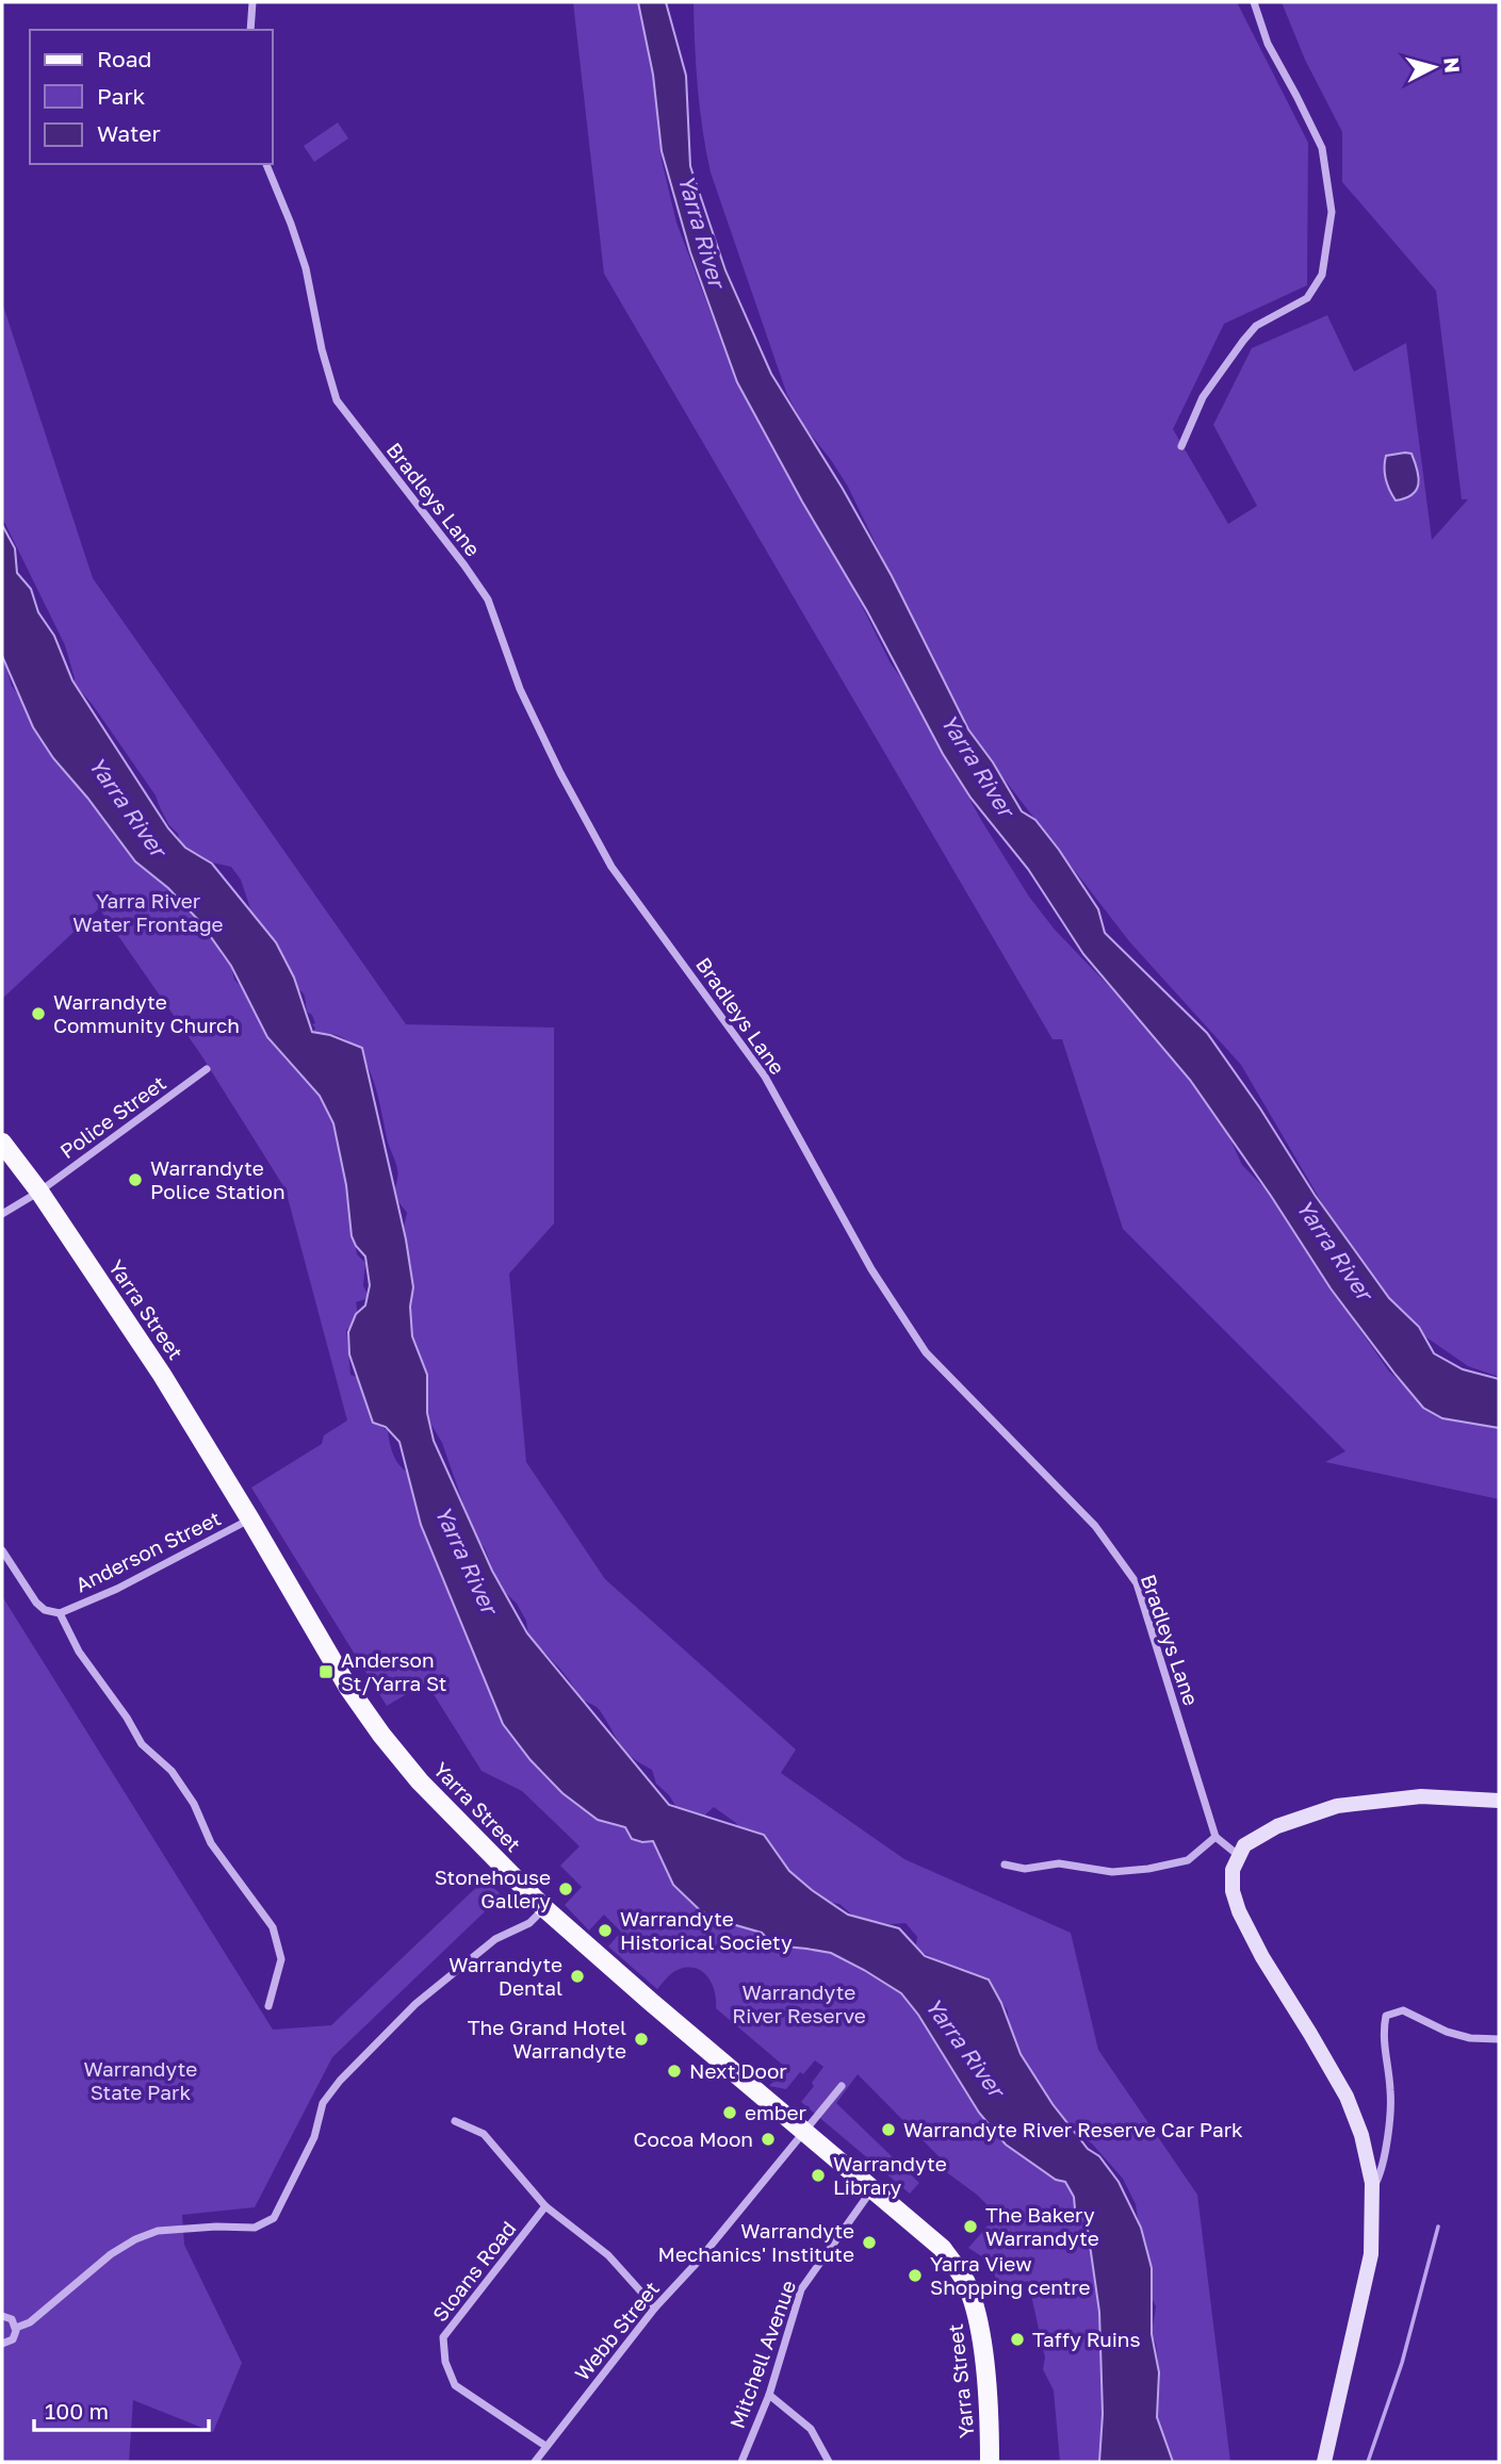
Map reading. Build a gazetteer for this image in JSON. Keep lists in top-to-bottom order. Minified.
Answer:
{"streets":{"main road":["Yarra Street"],"street":["Bradleys Lane","Police Street","Anderson Street","Sloans Road","Webb Street","Mitchell Avenue"]},"crossings":[["Police Street","Yarra Street"],["Yarra Street","Anderson Street"],["Yarra Street","Webb Street"],["Yarra Street","Mitchell Avenue"],["Sloans Road","Webb Street"]],"water":["Yarra River"],"parks":["Yarra River Water Frontage","Warrandyte River Reserve","Warrandyte State Park"],"places":{"other":["Warrandyte Community Church","Warrandyte Police Station","Stonehouse Gallery","Warrandyte Historical Society","Warrandyte Dental","The Grand Hotel Warrandyte","Next Door","ember","Warrandyte River Reserve Car Park","Cocoa Moon","Warrandyte Library","The Bakery Warrandyte","Warrandyte Mechanics' Institute","Yarra View Shopping centre","Taffy Ruins"],"transit":["Anderson St/Yarra St"]},"legend":["Road","Park","Water"],"scale_bar":"100 m","north":"right"}
